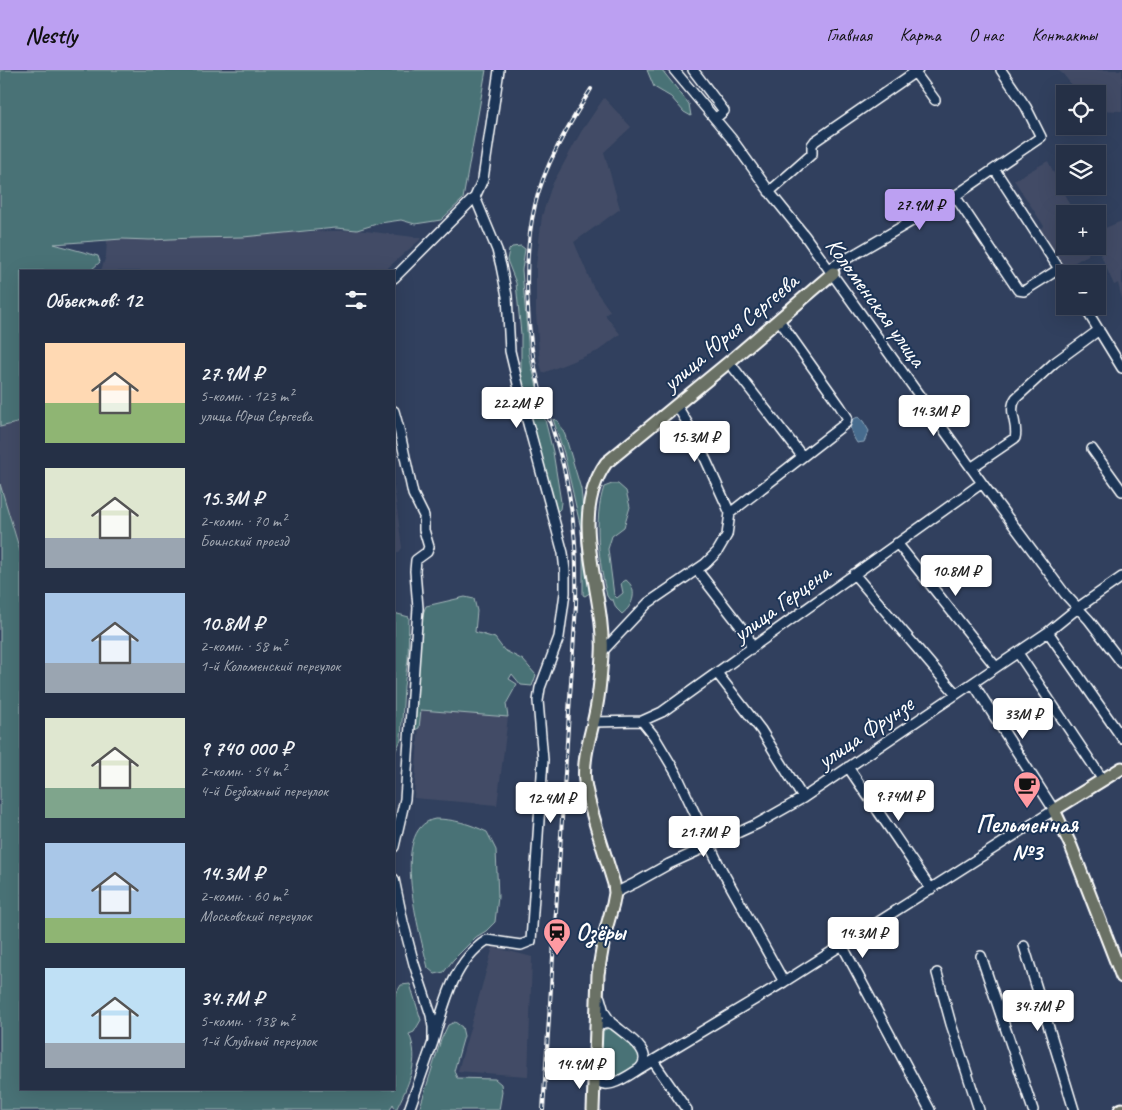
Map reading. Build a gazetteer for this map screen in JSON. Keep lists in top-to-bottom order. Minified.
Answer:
{"streets":{"main road":["улица Юрия Сергеева"],"street":["Коломенская улица","улица Герцена","улица Фрунзе"]},"crossings":[["Коломенская улица","улица Юрия Сергеева"],["Коломенская улица","улица Герцена"],["Коломенская улица","улица Фрунзе"],["улица Юрия Сергеева","улица Герцена"],["улица Юрия Сергеева","улица Фрунзе"]],"places":{"cafe":["Пельменная №3"],"station":["Озёры"]},"page":{"header":"Nestly","nav":["Главная","Карта","О нас","Контакты"],"map_buttons":["+","−"],"price":["27.9M ₽","22.2M ₽","14.3M ₽","15.3M ₽","10.8M ₽","33M ₽","9.74M ₽","12.4M ₽","21.7M ₽","14.3M ₽","34.7M ₽","14.9M ₽"],"heading":"Объектов: 12","list":[{"name":"27.9M ₽","note":"5-комн. · 123 m² · улица Юрия Сергеева"},{"name":"15.3M ₽","note":"2-комн. · 70 m² · Боинский проезд"},{"name":"10.8M ₽","note":"2-комн. · 58 m² · 1-й Коломенский переулок"},{"name":"9 740 000 ₽","note":"2-комн. · 54 m² · 4-й Безбожный переулок"},{"name":"14.3M ₽","note":"2-комн. · 60 m² · Московский переулок"},{"name":"34.7M ₽","note":"5-комн. · 138 m² · 1-й Клубный переулок"}]}}
